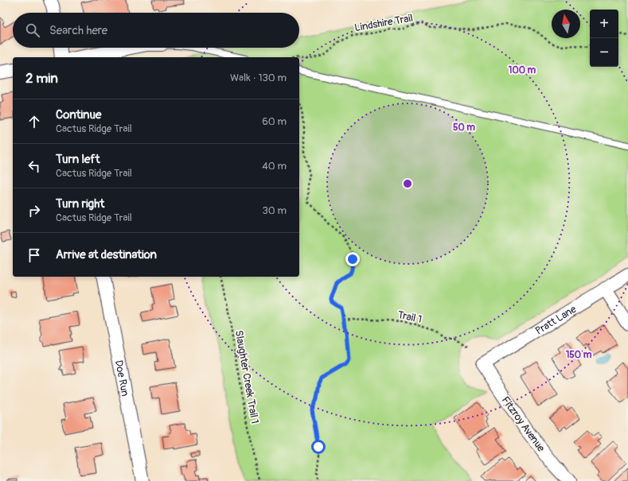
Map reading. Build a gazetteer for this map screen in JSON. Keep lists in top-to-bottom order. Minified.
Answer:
{"streets":{"street":["Pratt Lane","Doe Run","Fitzroy Avenue"],"path":["Lindshire Trail","Trail 1","Slaughter Creek Trail 1"]},"crossings":[["Pratt Lane","Fitzroy Avenue"]],"north":"top","page":{"map_buttons":["+","−"],"search":"Search here","heading":["2 min","Walk · 130 m"],"list":[["Continue","Cactus Ridge Trail","60 m"],["Turn left","Cactus Ridge Trail","40 m"],["Turn right","Cactus Ridge Trail","30 m"],"Arrive at destination"]},"rings":["100 m","50 m","150 m"]}
